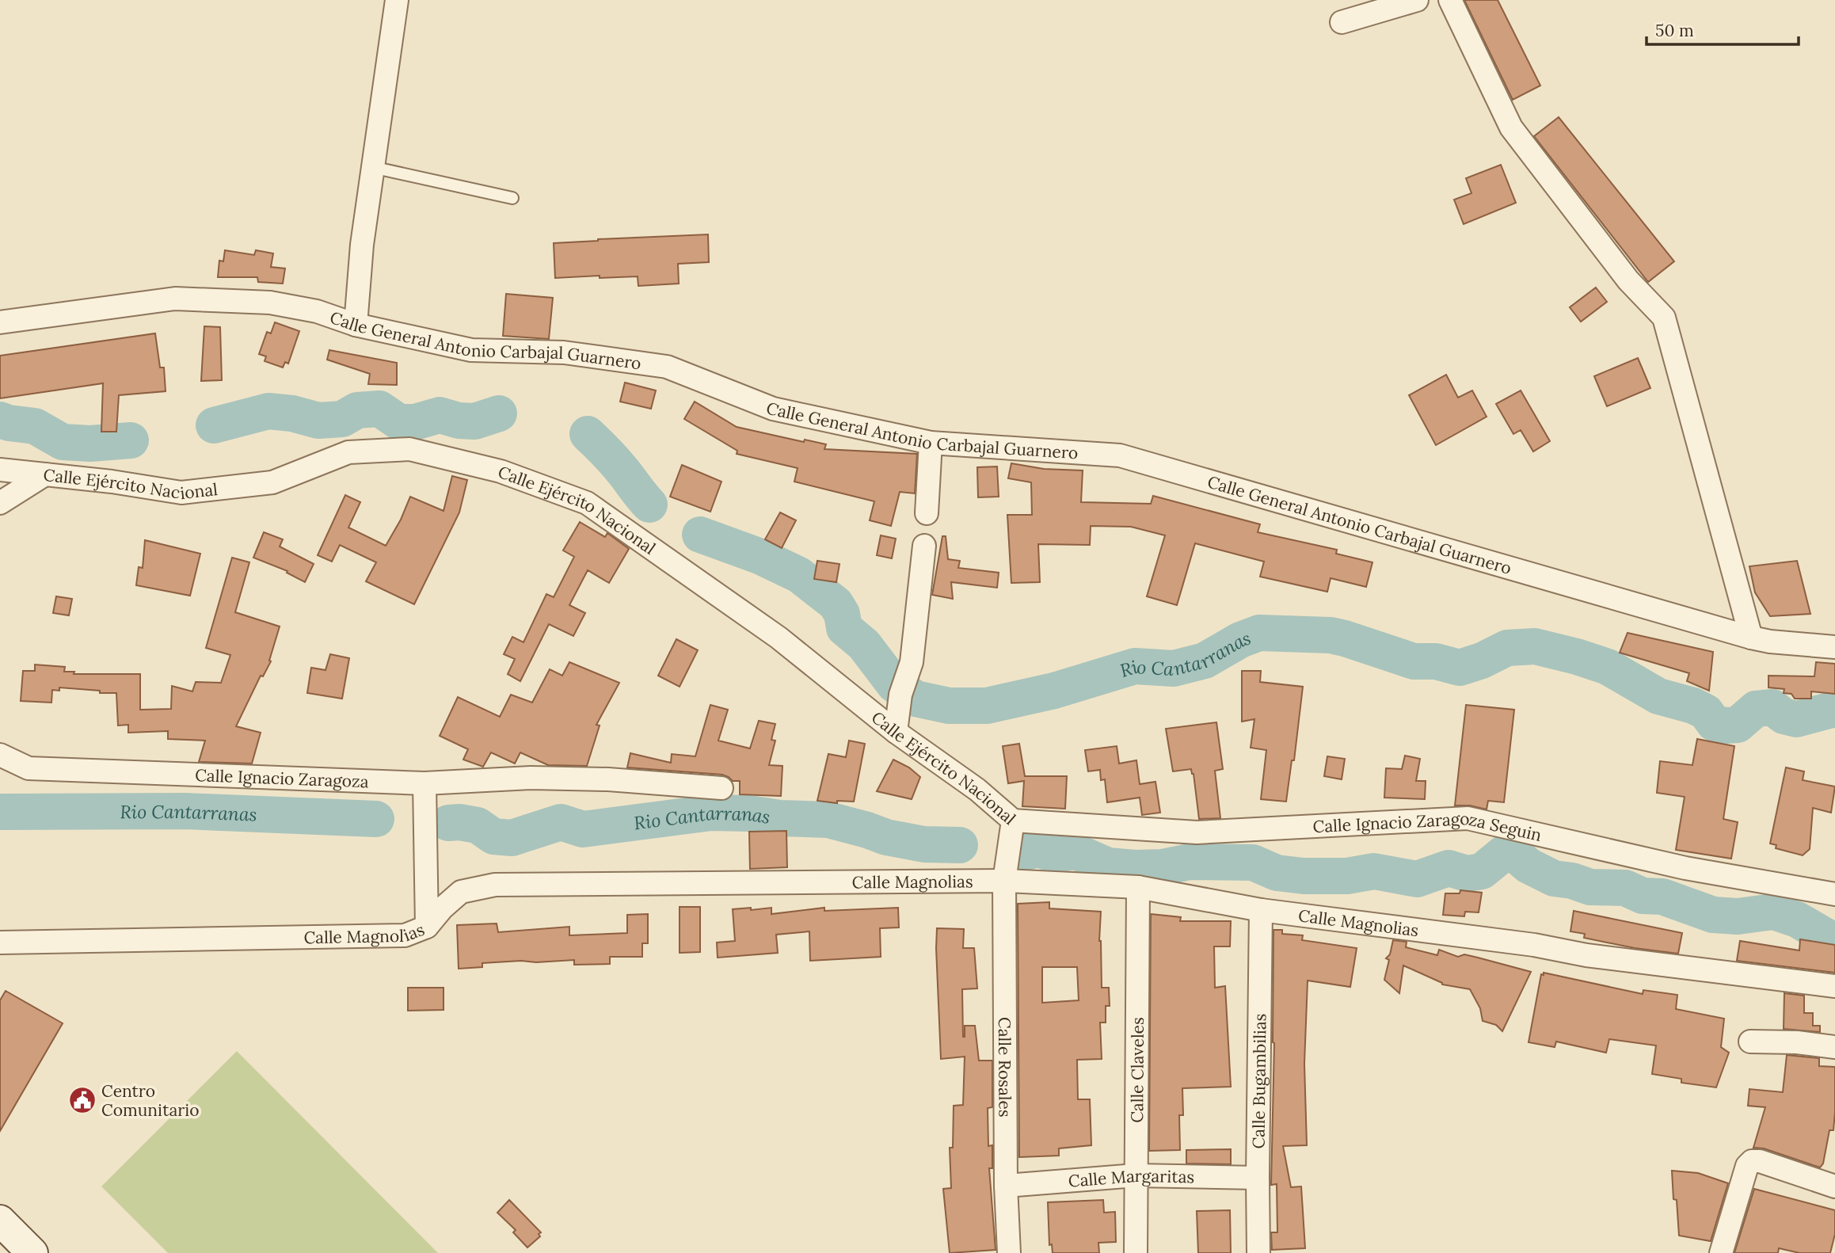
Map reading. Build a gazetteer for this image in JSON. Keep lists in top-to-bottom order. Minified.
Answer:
{"streets":{"street":["Calle General Antonio Carbajal Guarnero","Calle Ejército Nacional","Calle Ignacio Zaragoza","Calle Ignacio Zaragoza Seguin","Calle Magnolias","Calle Rosales","Calle Claveles","Calle Bugambilias","Calle Margaritas"]},"crossings":[["Calle Ejército Nacional","Calle Ignacio Zaragoza Seguin"],["Calle Ejército Nacional","Calle Magnolias"],["Calle Ejército Nacional","Calle Rosales"],["Calle Magnolias","Calle Rosales"],["Calle Magnolias","Calle Claveles"],["Calle Magnolias","Calle Bugambilias"],["Calle Rosales","Calle Margaritas"],["Calle Claveles","Calle Margaritas"],["Calle Bugambilias","Calle Margaritas"]],"water":["Rio Cantarranas"],"places":{"public building":["Centro Comunitario"]},"scale_bar":"50 m"}
